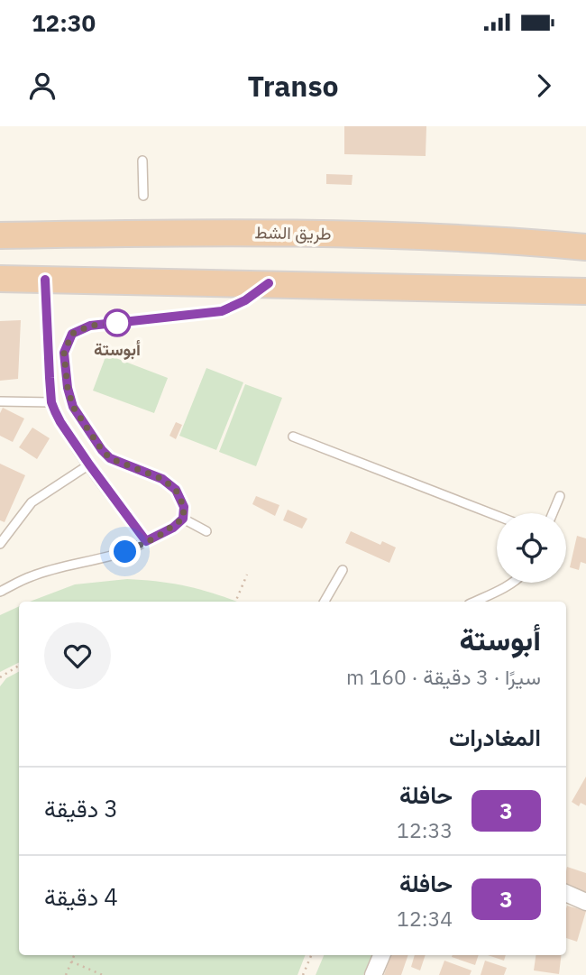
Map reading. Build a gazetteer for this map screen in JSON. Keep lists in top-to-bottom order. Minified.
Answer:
{"streets":{"highway":["طريق الشط"]},"places":["أبوستة"],"lines":["bus line 3"],"page":{"status":"12:30","header":"Transo","heading":[["أبوستة","سيرًا · 3 دقيقة · 160 m"],"المغادرات"],"list":[{"mark":"3","name":"حافلة","note":"12:33","value":"3 دقيقة"},{"mark":"3","name":"حافلة","note":"12:34","value":"4 دقيقة"}]}}
